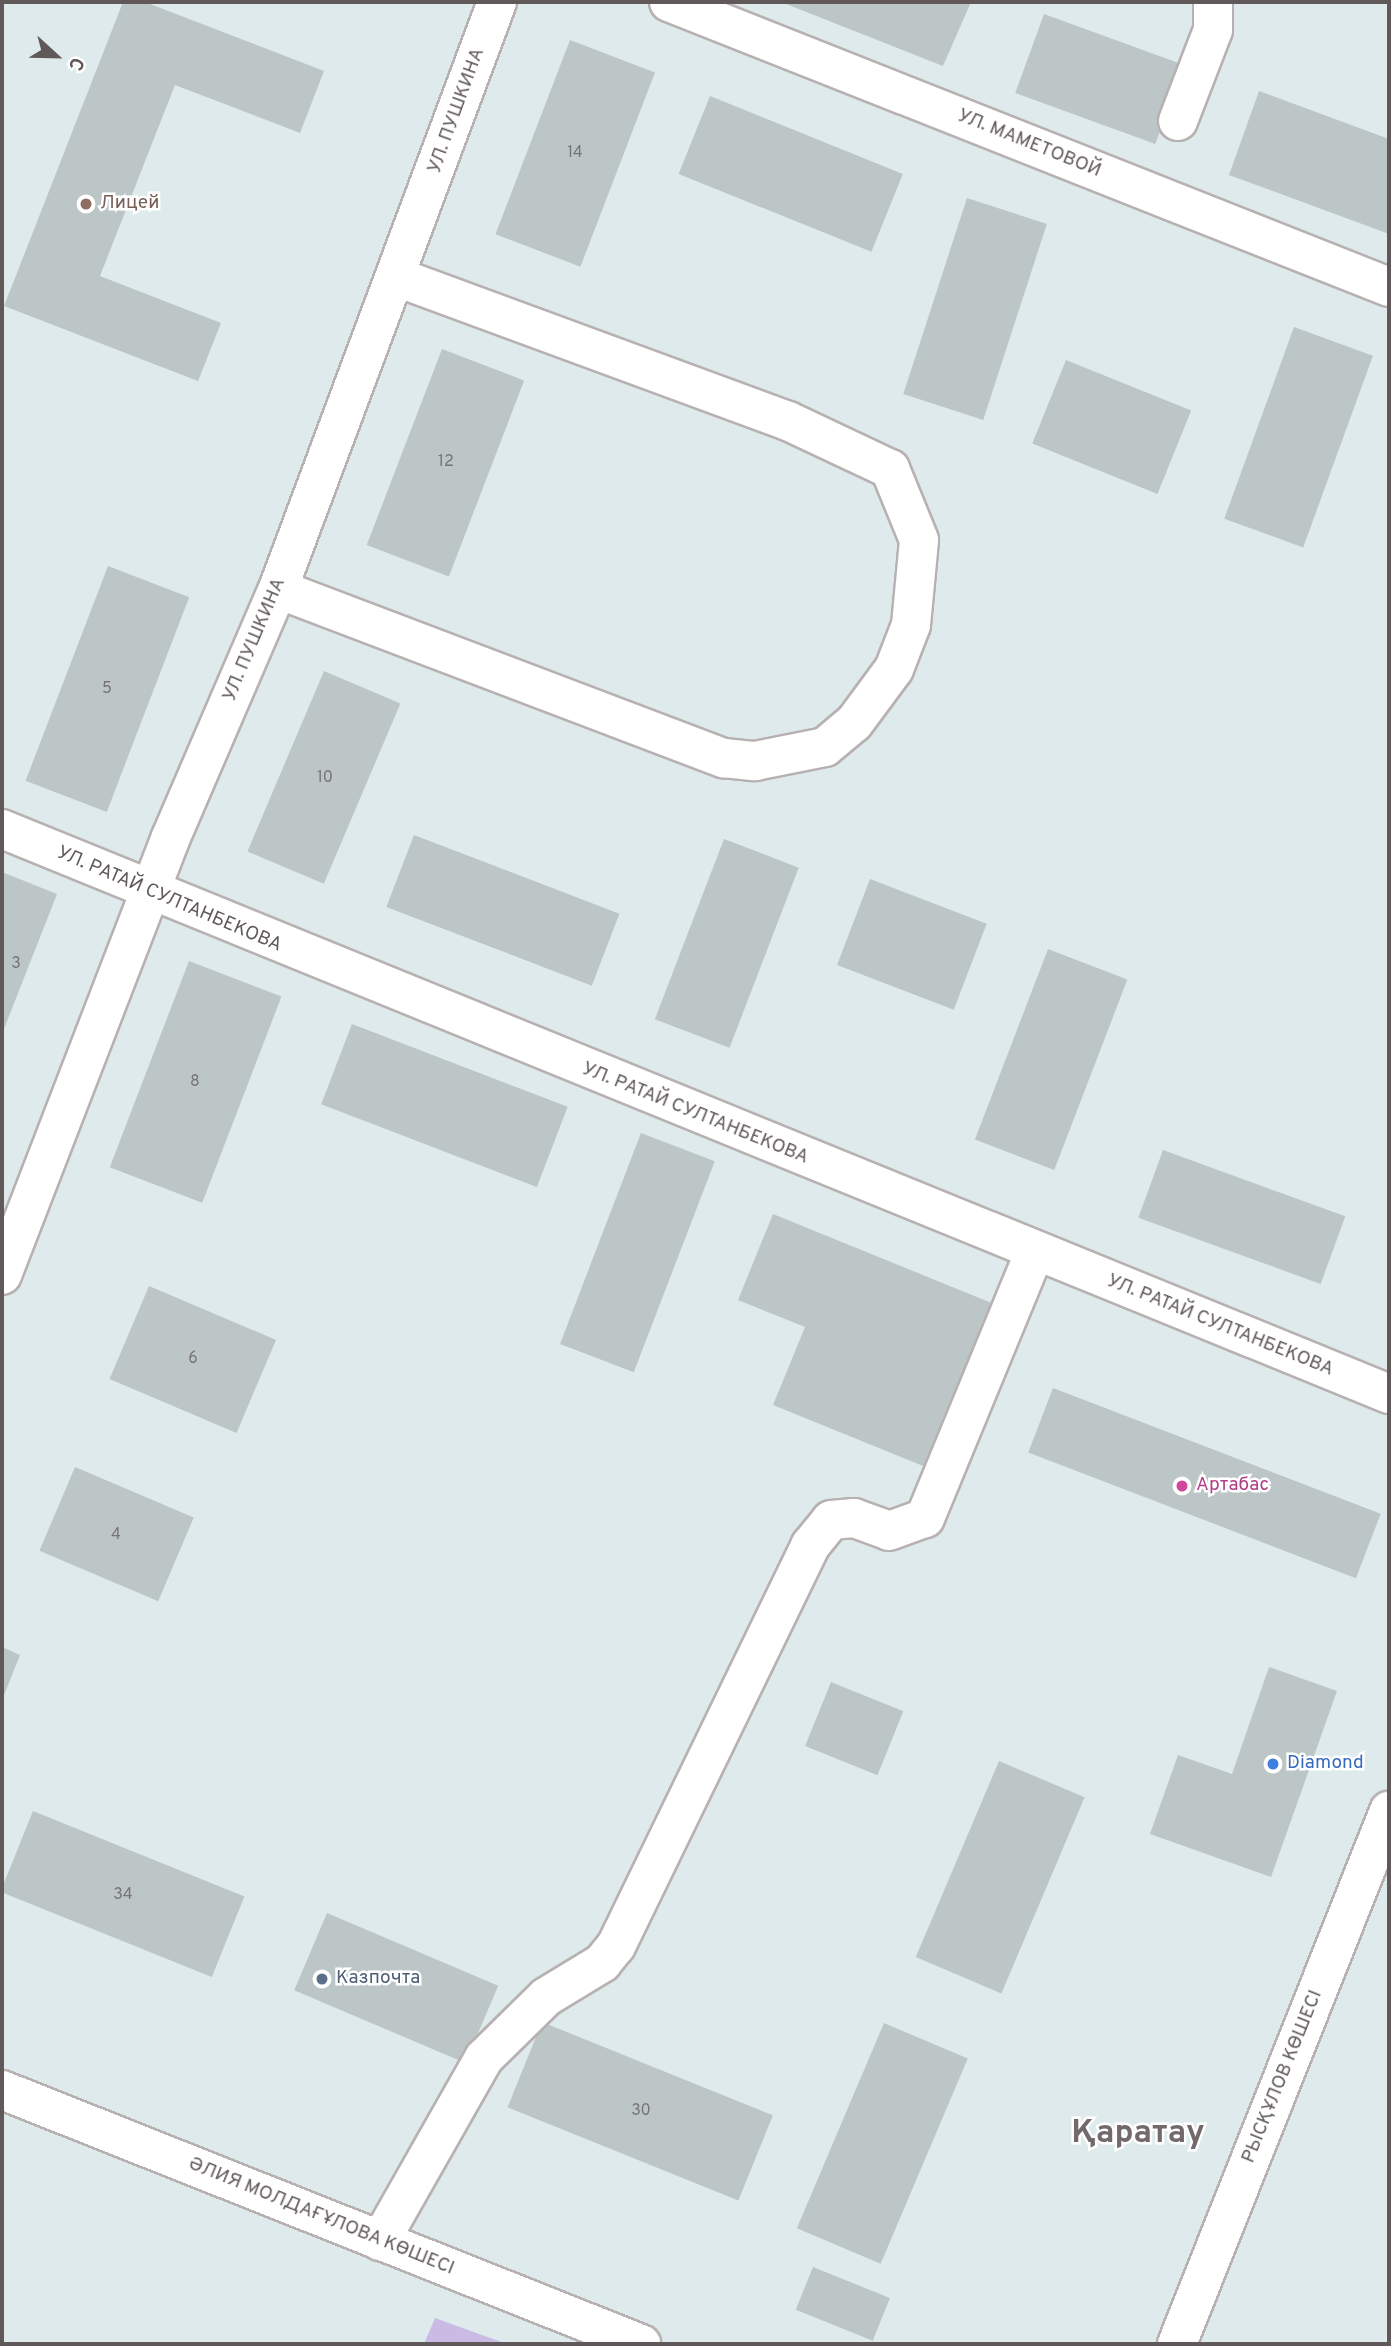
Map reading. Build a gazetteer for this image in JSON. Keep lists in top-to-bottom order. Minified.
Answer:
{"streets":{"street":["УЛ. ПУШКИНА","УЛ. МАМЕТОВОЙ","УЛ. РАТАЙ СУЛТАНБЕКОВА","РЫСҚҰЛОВ КӨШЕСІ","ӘЛИЯ МОЛДАҒҰЛОВА КӨШЕСІ"]},"crossings":[["УЛ. ПУШКИНА","УЛ. РАТАЙ СУЛТАНБЕКОВА"]],"districts":["Қаратау"],"places":["Лицей","Артабас","Diamond","Казпочта"],"house_numbers":["14","12","5","10","3","8","6","4","34","30"],"north":"right"}
